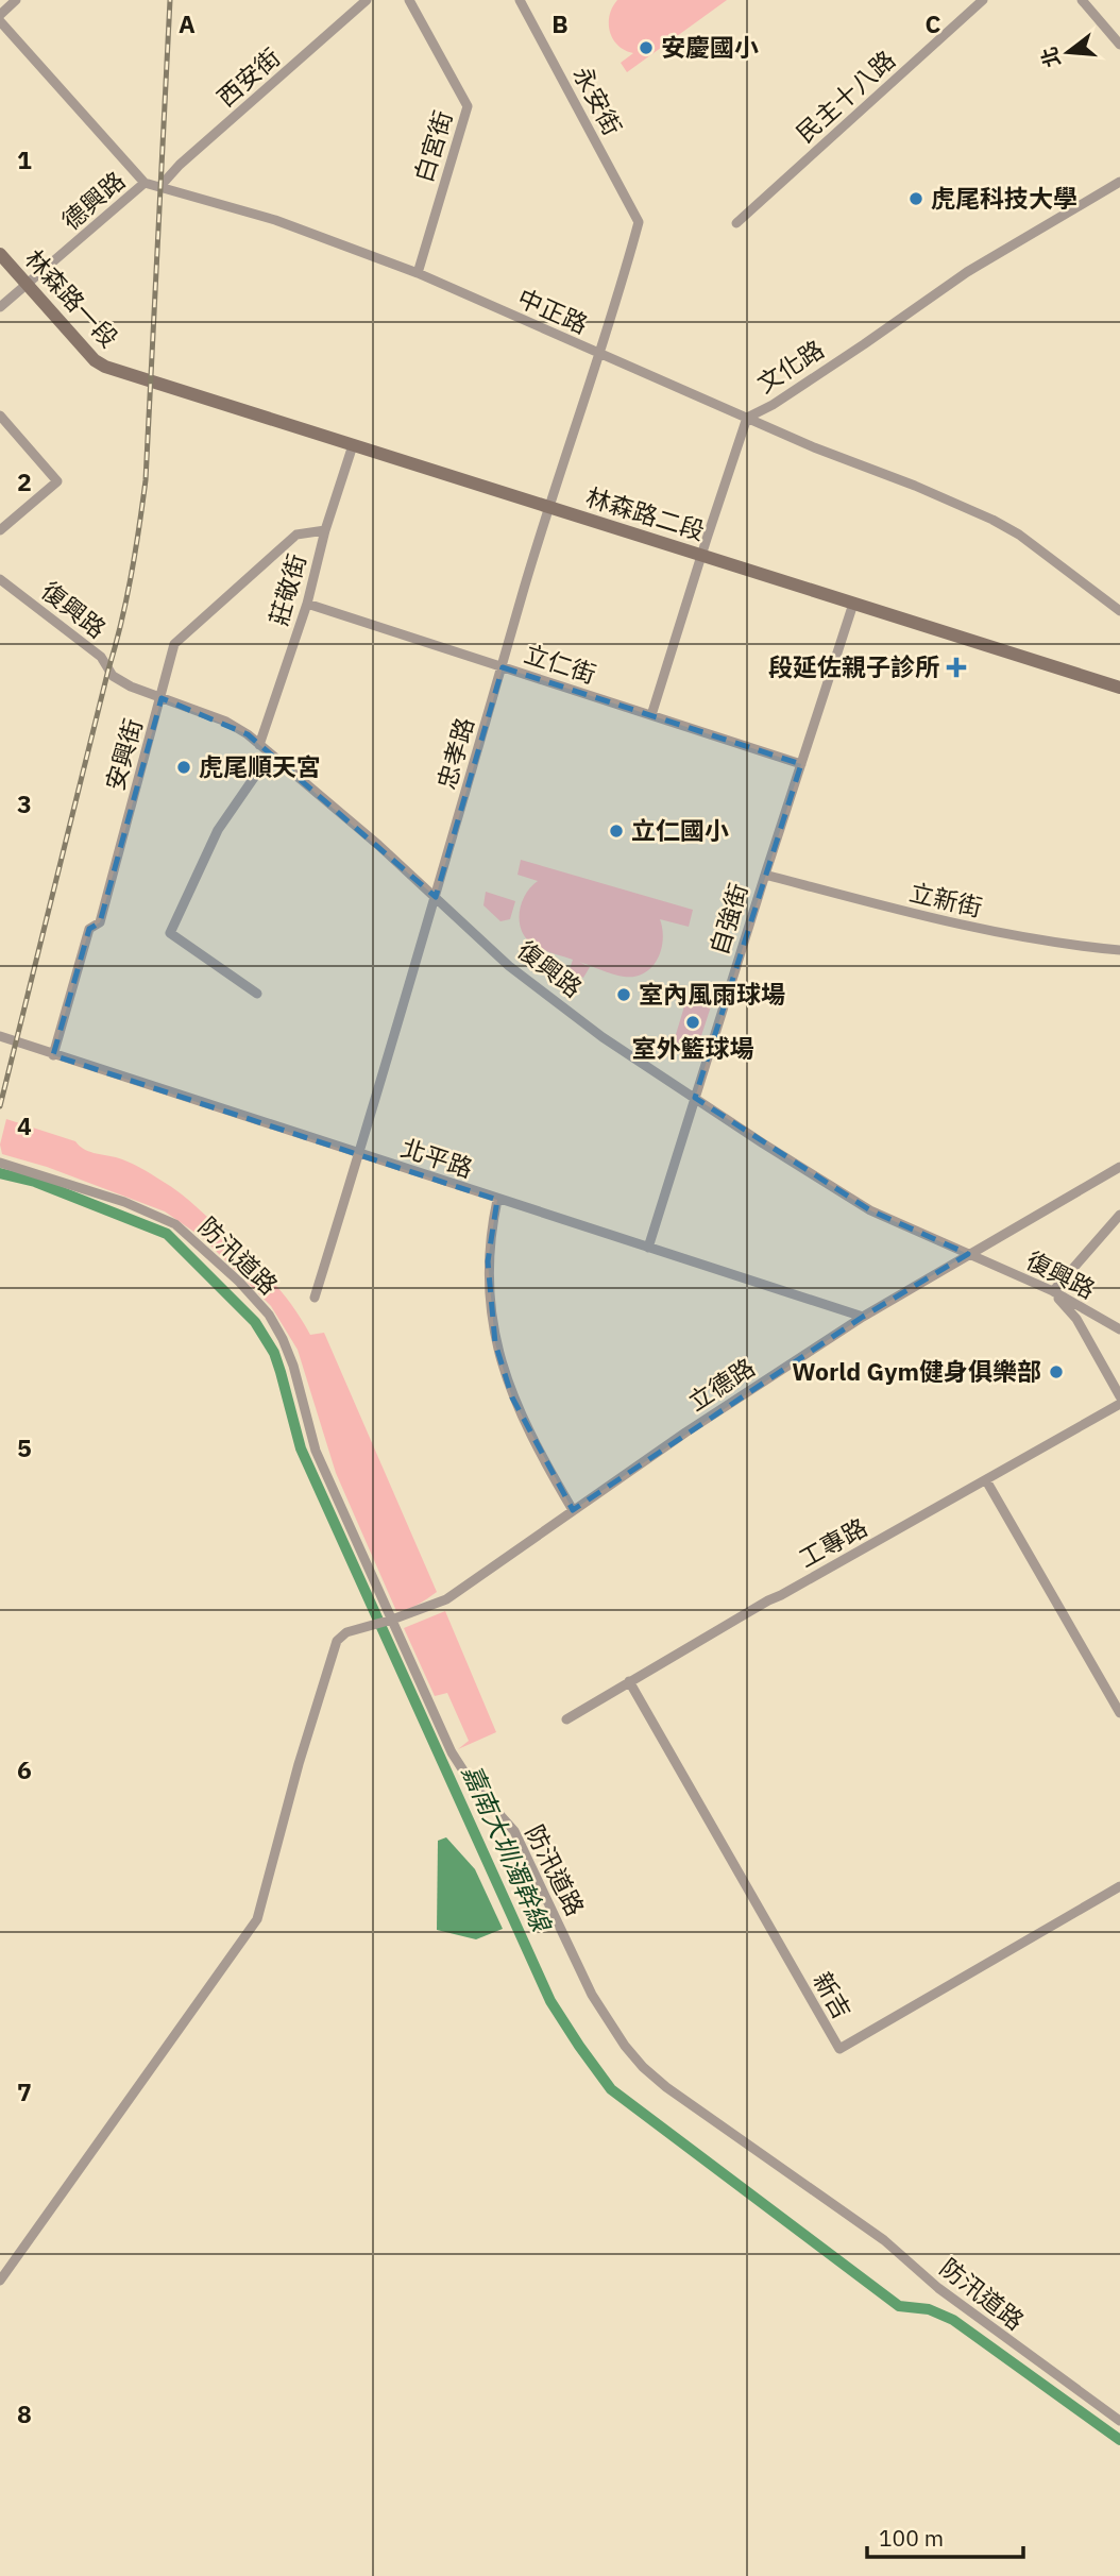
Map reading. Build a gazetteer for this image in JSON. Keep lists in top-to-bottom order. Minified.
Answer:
{"streets":{"main road":["林森路一段","林森路二段"],"street":["西安街","民主十八路","永安街","白宮街","德興路","中正路","文化路","莊敬街","復興路","立仁街","忠孝路","安興街","立新街","自強街","北平路","防汛道路","立德路","工專路","新吉"]},"crossings":[["西安街","中正路"],["永安街","忠孝路"],["白宮街","中正路"],["德興路","林森路一段"],["德興路","中正路"],["林森路一段","林森路二段"],["中正路","文化路"],["中正路","忠孝路"],["文化路","林森路二段"],["文化路","立仁街"],["林森路二段","莊敬街"],["林森路二段","忠孝路"],["林森路二段","自強街"],["莊敬街","復興路"],["莊敬街","立仁街"],["莊敬街","安興街"],["復興路","忠孝路"],["復興路","安興街"],["復興路","自強街"],["復興路","立德路"],["立仁街","忠孝路"],["立仁街","自強街"],["忠孝路","北平路"],["安興街","北平路"],["立新街","自強街"],["自強街","北平路"],["北平路","立德路"],["防汛道路","立德路"],["工專路","新吉"]],"water":["嘉南大圳濁幹線"],"places":{"other":["安慶國小","虎尾科技大學","虎尾順天宮","立仁國小","室內風雨球場","室外籃球場","World Gym健身俱樂部"],"health":["段延佐親子診所"]},"scale_bar":"100 m","north":"left","grid":{"columns":["A","B","C"],"rows":["1","2","3","4","5","6","7","8"]}}
